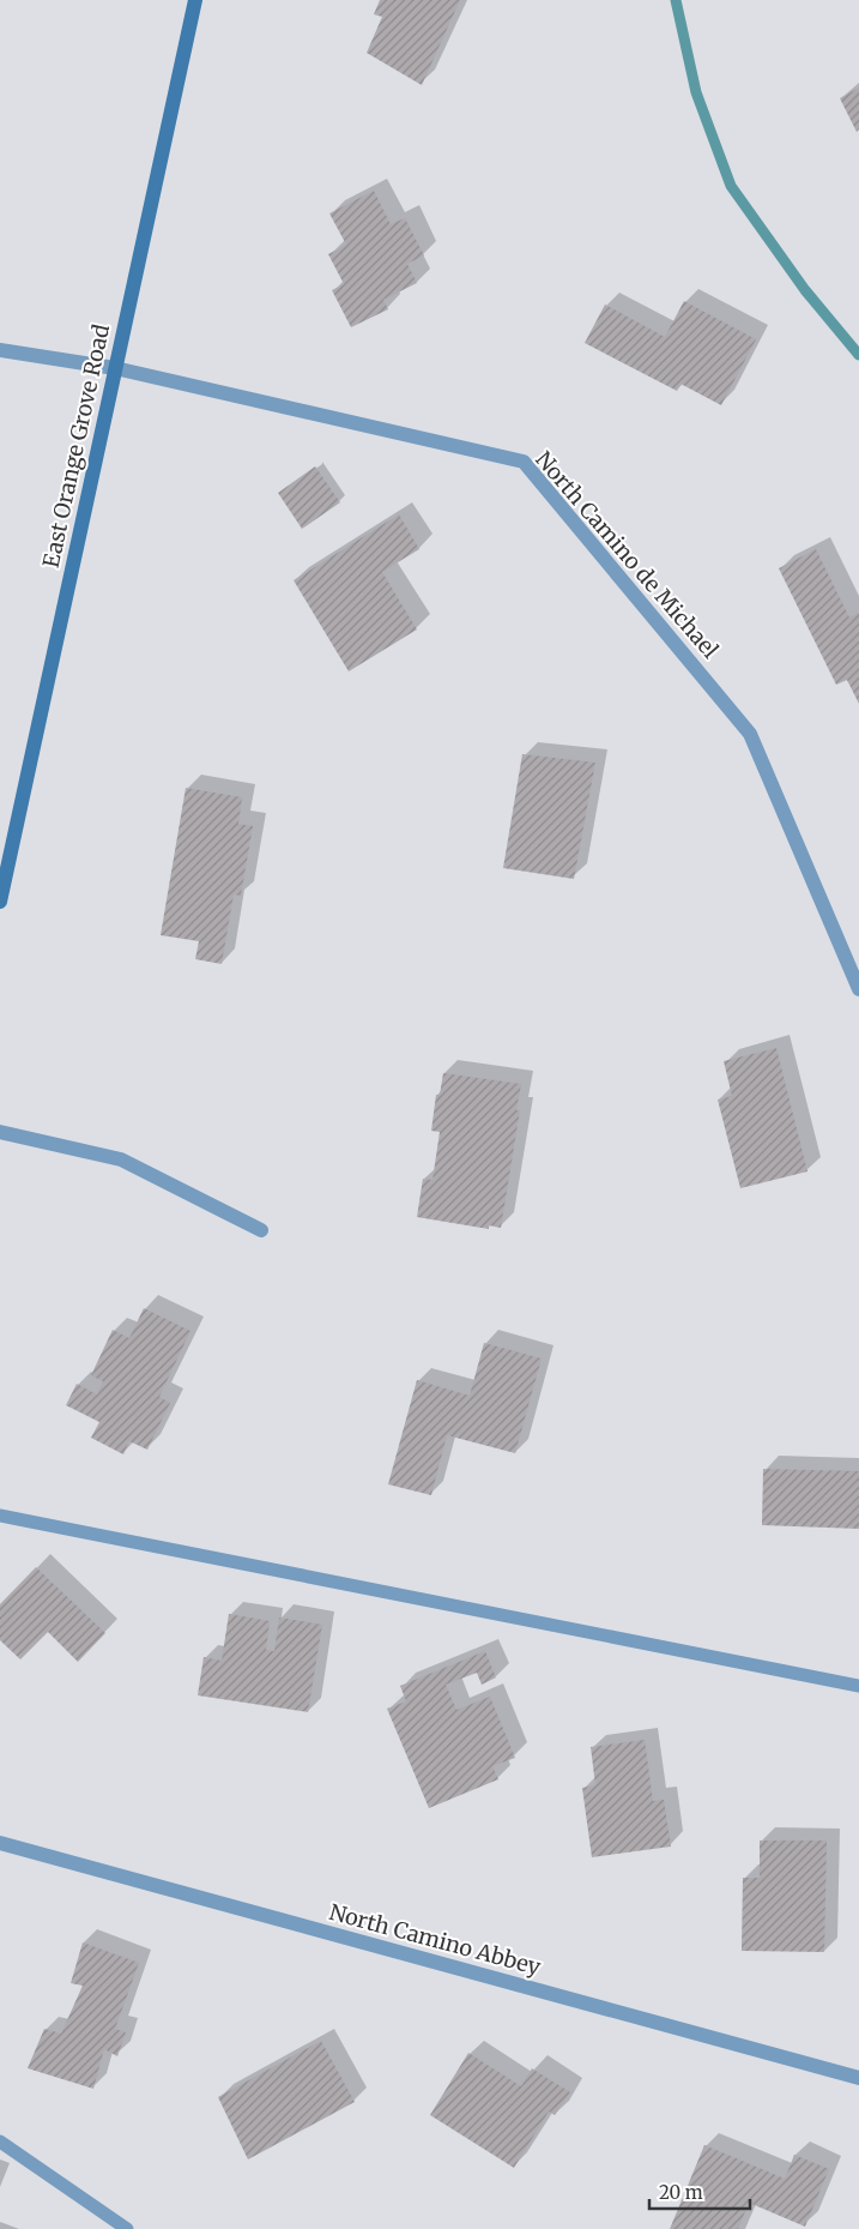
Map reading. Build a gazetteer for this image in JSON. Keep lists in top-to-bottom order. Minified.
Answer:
{"streets":{"main road":["East Orange Grove Road"],"street":["North Camino de Michael","North Camino Abbey"]},"crossings":[["East Orange Grove Road","North Camino de Michael"]],"scale_bar":"20 m"}
